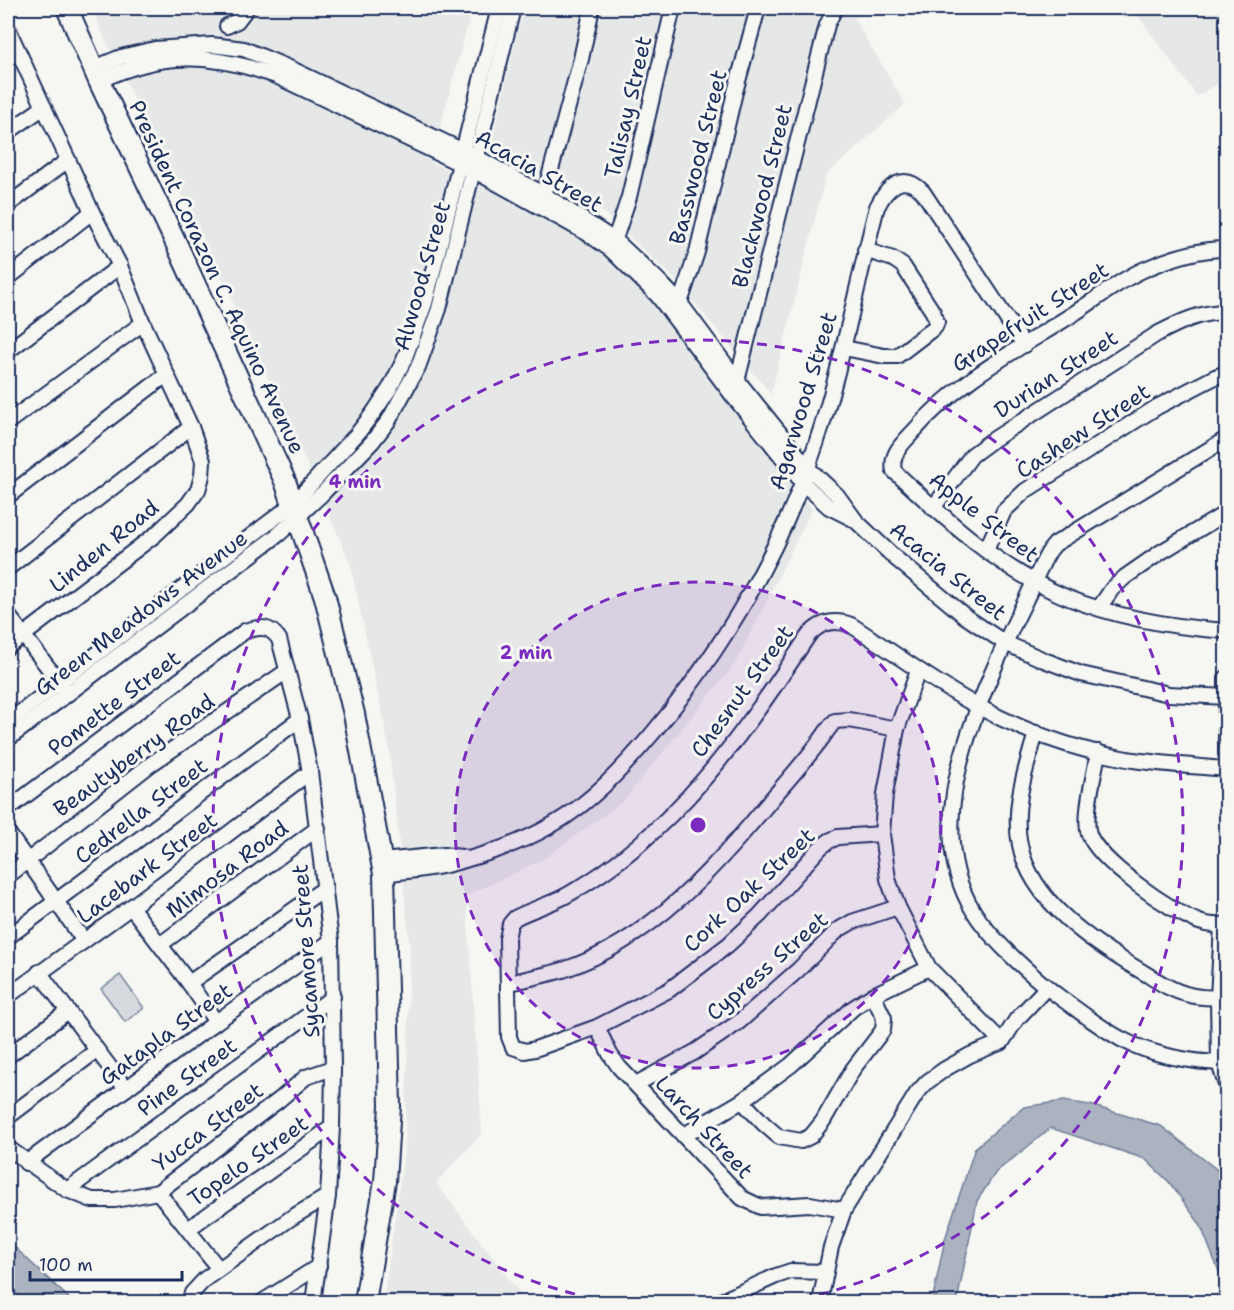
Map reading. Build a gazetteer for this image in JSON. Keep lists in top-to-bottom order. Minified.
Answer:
{"streets":{"highway":["President Corazon C. Aquino Avenue"],"street":["Talisay Street","Basswood Street","Acacia Street","Blackwood Street","Alwood Street","Grapefruit Street","Durian Street","Agarwood Street","Cashew Street","Apple Street","Linden Road","Green Meadows Avenue","Chesnut Street","Pomette Street","Beautyberry Road","Cedrella Street","Lacebark Street","Mimosa Road","Cork Oak Street","Sycamore Street","Cypress Street","Gatapla Street","Pine Street","Yucca Street","Larch Street","Topelo Street"]},"crossings":[["Talisay Street","Acacia Street"],["Basswood Street","Acacia Street"],["Acacia Street","Blackwood Street"],["Acacia Street","Alwood Street"],["Acacia Street","President Corazon C. Aquino Avenue"],["Acacia Street","Agarwood Street"],["Alwood Street","President Corazon C. Aquino Avenue"],["Alwood Street","Green Meadows Avenue"],["President Corazon C. Aquino Avenue","Agarwood Street"],["President Corazon C. Aquino Avenue","Green Meadows Avenue"],["Grapefruit Street","Agarwood Street"],["Grapefruit Street","Apple Street"],["Durian Street","Apple Street"],["Cashew Street","Apple Street"],["Chesnut Street","Cork Oak Street"],["Pomette Street","Sycamore Street"],["Beautyberry Road","Sycamore Street"],["Cedrella Street","Sycamore Street"],["Lacebark Street","Sycamore Street"],["Mimosa Road","Sycamore Street"],["Cork Oak Street","Larch Street"],["Sycamore Street","Gatapla Street"],["Sycamore Street","Pine Street"],["Sycamore Street","Yucca Street"],["Sycamore Street","Topelo Street"],["Cypress Street","Larch Street"],["Gatapla Street","Yucca Street"],["Pine Street","Yucca Street"]],"scale_bar":"100 m","rings":["4 min","2 min"]}
